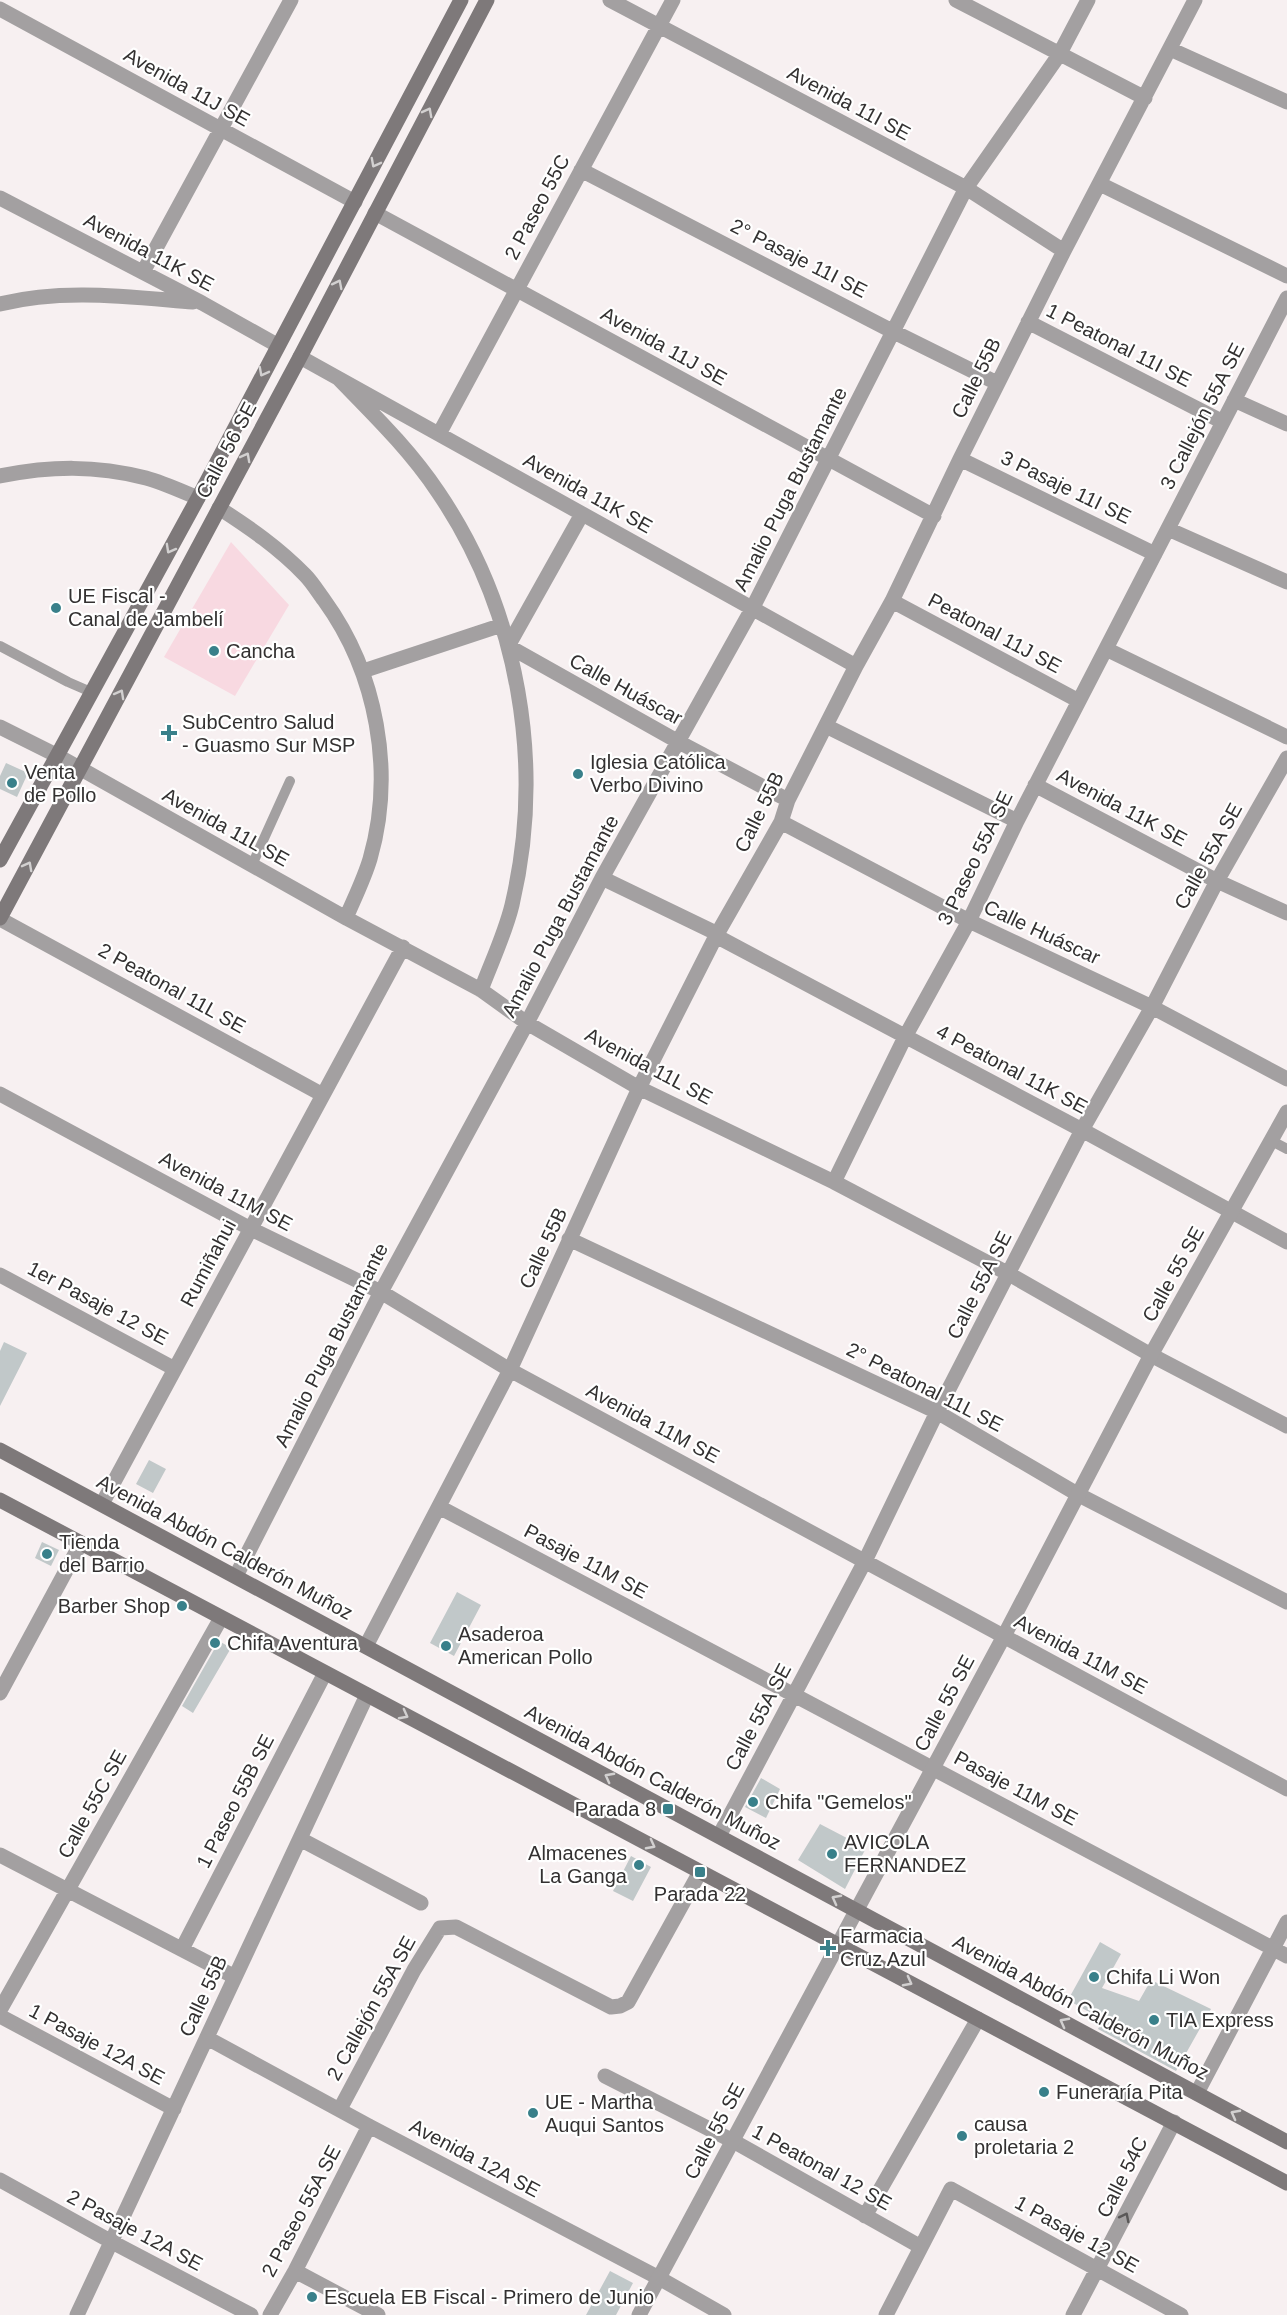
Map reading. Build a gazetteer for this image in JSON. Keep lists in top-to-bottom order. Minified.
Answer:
{"streets":{"main road":["Calle 56 SE","Avenida Abdón Calderón Muñoz"],"street":["Avenida 11J SE","Avenida 11I SE","2 Paseo 55C","Avenida 11K SE","2° Pasaje 11I SE","1 Peatonal 11I SE","Calle 55B","3 Callejón 55A SE","3 Pasaje 11I SE","Amalio Puga Bustamante","Peatonal 11J SE","Calle Huáscar","Avenida 11L SE","Calle 55A SE","3 Paseo 55A SE","2 Peatonal 11L SE","4 Peatonal 11K SE","Avenida 11M SE","Rumiñahui","Calle 55 SE","1er Pasaje 12 SE","2° Peatonal 11L SE","Pasaje 11M SE","1 Paseo 55B SE","Calle 55C SE","2 Callejón 55A SE","1 Pasaje 12A SE","Avenida 12A SE","1 Peatonal 12 SE","Calle 54C","2 Paseo 55A SE","2 Pasaje 12A SE","1 Pasaje 12 SE"]},"crossings":[["Avenida 11J SE","2 Paseo 55C"],["Avenida 11J SE","Calle 55B"],["Avenida 11J SE","Calle 56 SE"],["Avenida 11J SE","Amalio Puga Bustamante"],["Avenida 11I SE","2 Paseo 55C"],["Avenida 11I SE","Calle 55B"],["Avenida 11I SE","Amalio Puga Bustamante"],["2 Paseo 55C","Avenida 11K SE"],["2 Paseo 55C","2° Pasaje 11I SE"],["Avenida 11K SE","Calle 55B"],["Avenida 11K SE","Calle 56 SE"],["Avenida 11K SE","Amalio Puga Bustamante"],["Avenida 11K SE","Calle 55A SE"],["Avenida 11K SE","3 Paseo 55A SE"],["2° Pasaje 11I SE","Calle 55B"],["2° Pasaje 11I SE","Amalio Puga Bustamante"],["1 Peatonal 11I SE","Calle 55B"],["1 Peatonal 11I SE","3 Callejón 55A SE"],["Calle 55B","3 Pasaje 11I SE"],["Calle 55B","Peatonal 11J SE"],["Calle 55B","Calle Huáscar"],["Calle 55B","Avenida 11L SE"],["Calle 55B","4 Peatonal 11K SE"],["Calle 55B","Avenida 11M SE"],["Calle 55B","2° Peatonal 11L SE"],["Calle 55B","Avenida Abdón Calderón Muñoz"],["Calle 55B","Pasaje 11M SE"],["Calle 55B","1 Pasaje 12A SE"],["Calle 55B","Avenida 12A SE"],["Calle 55B","2 Pasaje 12A SE"],["3 Callejón 55A SE","3 Pasaje 11I SE"],["3 Callejón 55A SE","3 Paseo 55A SE"],["Calle 56 SE","Avenida 11L SE"],["Calle 56 SE","2 Peatonal 11L SE"],["3 Pasaje 11I SE","3 Paseo 55A SE"],["Amalio Puga Bustamante","Calle Huáscar"],["Amalio Puga Bustamante","Avenida 11L SE"],["Amalio Puga Bustamante","4 Peatonal 11K SE"],["Amalio Puga Bustamante","Avenida 11M SE"],["Amalio Puga Bustamante","Avenida Abdón Calderón Muñoz"],["Peatonal 11J SE","3 Paseo 55A SE"],["Calle Huáscar","Calle 55A SE"],["Calle Huáscar","3 Paseo 55A SE"],["Avenida 11L SE","Calle 55A SE"],["Avenida 11L SE","3 Paseo 55A SE"],["Avenida 11L SE","Rumiñahui"],["Avenida 11L SE","Calle 55 SE"],["Calle 55A SE","4 Peatonal 11K SE"],["Calle 55A SE","Avenida 11M SE"],["Calle 55A SE","2° Peatonal 11L SE"],["Calle 55A SE","Avenida Abdón Calderón Muñoz"],["Calle 55A SE","Pasaje 11M SE"],["3 Paseo 55A SE","4 Peatonal 11K SE"],["2 Peatonal 11L SE","Rumiñahui"],["4 Peatonal 11K SE","Calle 55 SE"],["Avenida 11M SE","Rumiñahui"],["Avenida 11M SE","Calle 55 SE"],["Rumiñahui","1er Pasaje 12 SE"],["Rumiñahui","Avenida Abdón Calderón Muñoz"],["Calle 55 SE","2° Peatonal 11L SE"],["Calle 55 SE","Avenida Abdón Calderón Muñoz"],["Calle 55 SE","Pasaje 11M SE"],["Calle 55 SE","Avenida 12A SE"],["Calle 55 SE","1 Peatonal 12 SE"],["2 Callejón 55A SE","Avenida 12A SE"],["Avenida 12A SE","2 Paseo 55A SE"],["1 Peatonal 12 SE","1 Pasaje 12 SE"],["Calle 54C","1 Pasaje 12 SE"]],"one_way":["Calle 54C"],"places":{"other":["UE Fiscal - Canal de Jambelí","Cancha","Iglesia Católica Verbo Divino","Venta de Pollo","Tienda del Barrio","Barber Shop","Chifa Aventura","Asaderoa American Pollo","Chifa \"Gemelos\"","AVICOLA FERNANDEZ","Almacenes La Ganga","Chifa Li Won","TIA Express","Funeraría Pita","UE - Martha Auqui Santos","causa proletaria 2","Escuela EB Fiscal - Primero de Junio"],"health":["SubCentro Salud - Guasmo Sur MSP","Farmacia Cruz Azul"],"transit":["Parada 8","Parada 22"]}}
